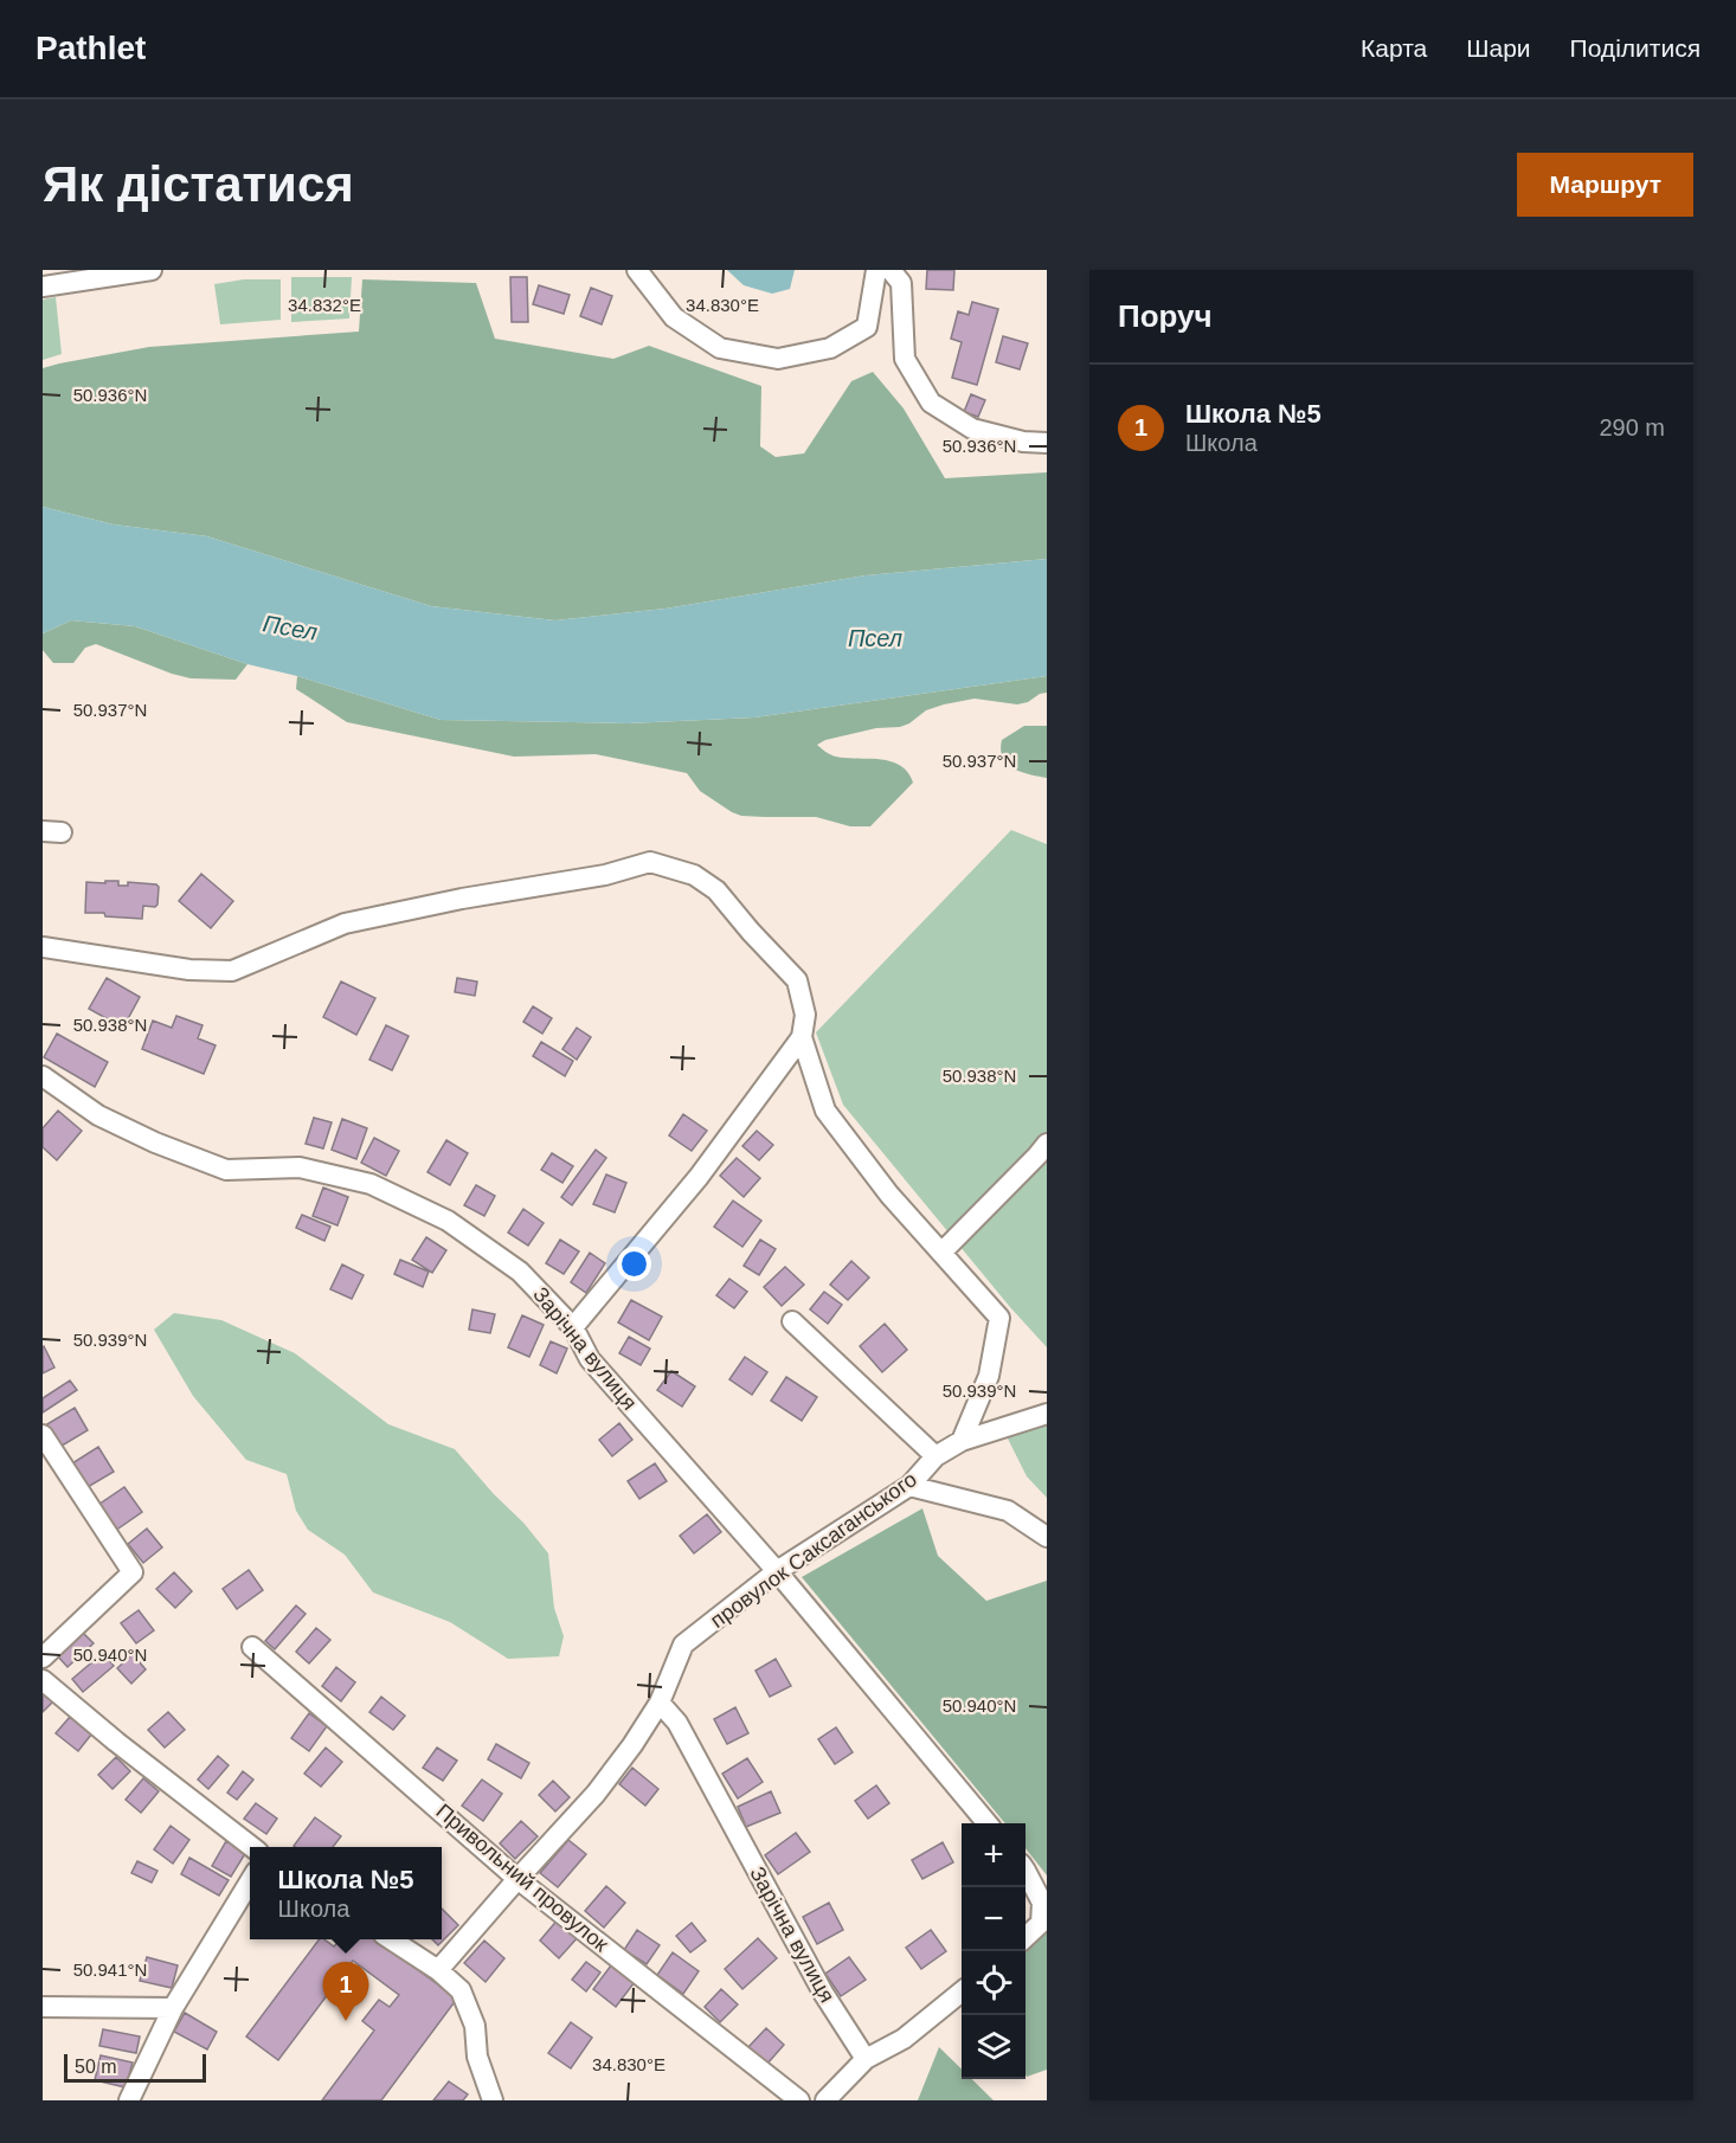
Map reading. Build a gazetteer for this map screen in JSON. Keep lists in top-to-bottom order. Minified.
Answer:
{"streets":{"street":["Зарічна вулиця","провулок Саксаганського","Привольний провулок"]},"crossings":[["Зарічна вулиця","провулок Саксаганського"],["провулок Саксаганського","Привольний провулок"]],"water":["Псел"],"scale_bar":"50 m","page":{"header":"Pathlet","nav":["Карта","Шари","Поділитися"],"buttons":"Маршрут","title":"Як дістатися","heading":"Поруч","list":[{"mark":"1","name":"Школа №5","note":"Школа","value":"290 m"}],"map_buttons":["+","−"],"popup":["Школа №5","Школа"],"pins":"1","scale":"50 m"},"coordinates":["34.832°E","34.830°E","50.936°N","50.937°N","50.938°N","50.939°N","50.940°N","50.941°N"]}
